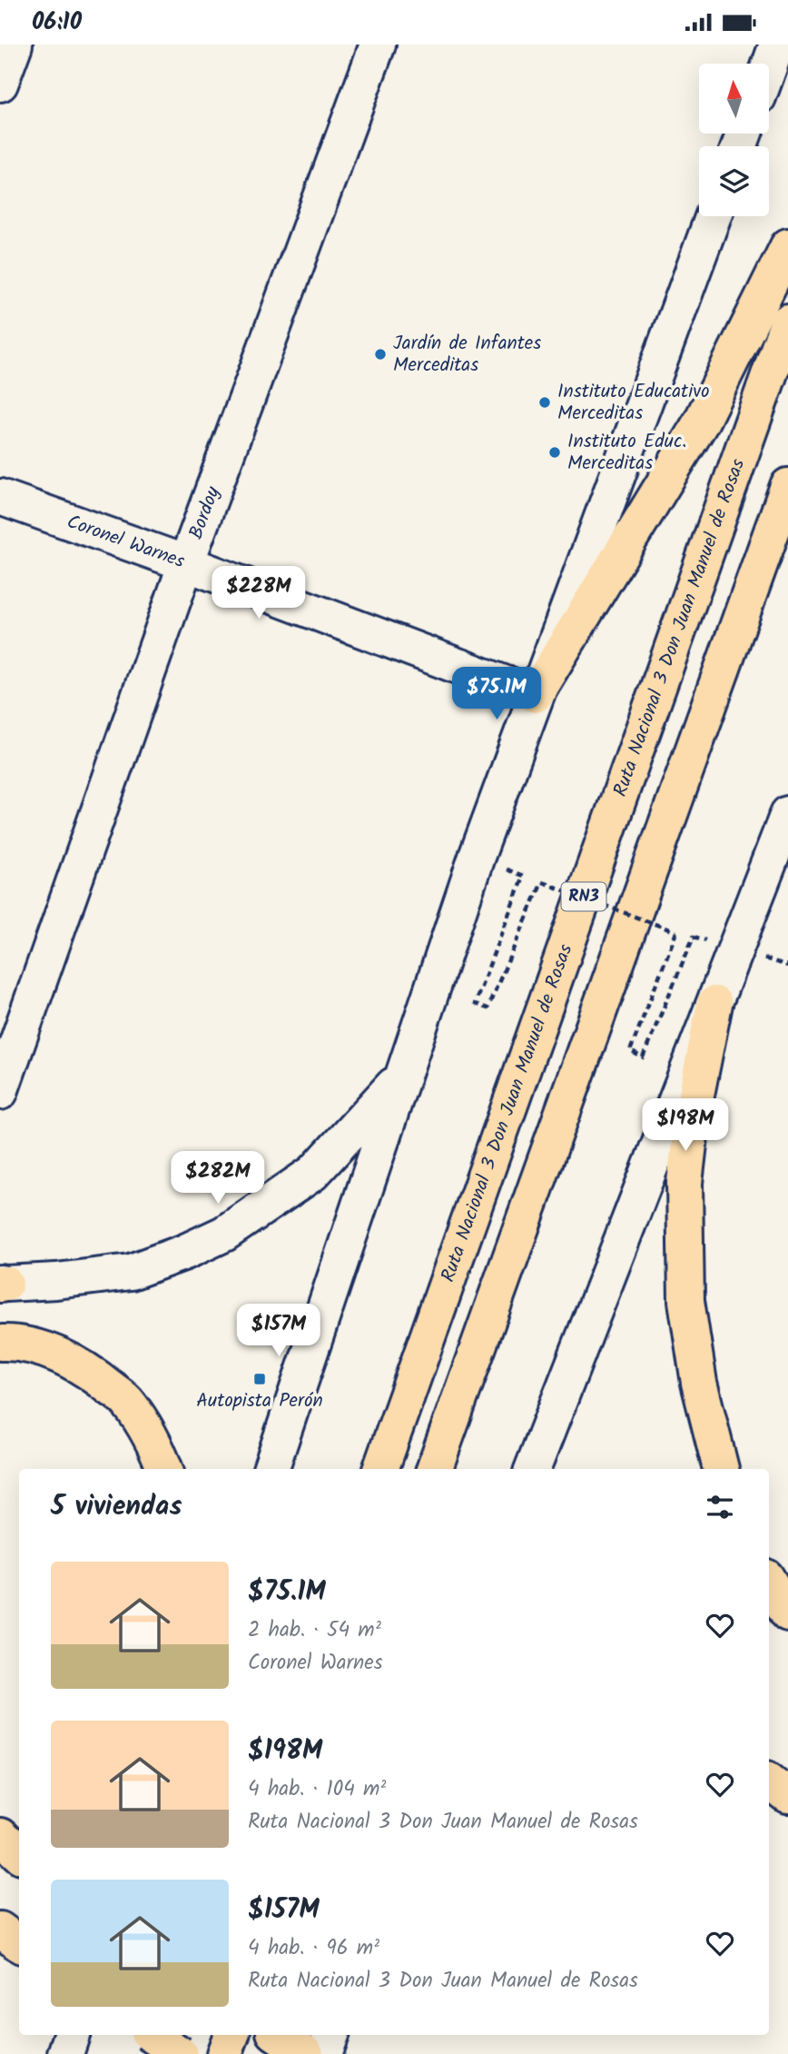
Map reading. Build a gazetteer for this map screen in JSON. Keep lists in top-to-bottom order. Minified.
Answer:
{"streets":{"highway":["Ruta Nacional 3 Don Juan Manuel de Rosas","RN3"],"street":["Bordoy","Coronel Warnes"]},"crossings":[["Bordoy","Coronel Warnes"]],"places":{"other":["Jardín de Infantes Merceditas","Instituto Educativo Merceditas","Instituto Educ. Merceditas"],"transit":["Autopista Perón"]},"north":"top","page":{"status":"06:10","price":["$228M","$75.1M","$198M","$282M","$157M"],"heading":"5 viviendas","list":[{"name":"$75.1M","note":"2 hab. · 54 m² · Coronel Warnes"},{"name":"$198M","note":"4 hab. · 104 m² · Ruta Nacional 3 Don Juan Manuel de Rosas"},{"name":"$157M","note":"4 hab. · 96 m² · Ruta Nacional 3 Don Juan Manuel de Rosas"}]}}
